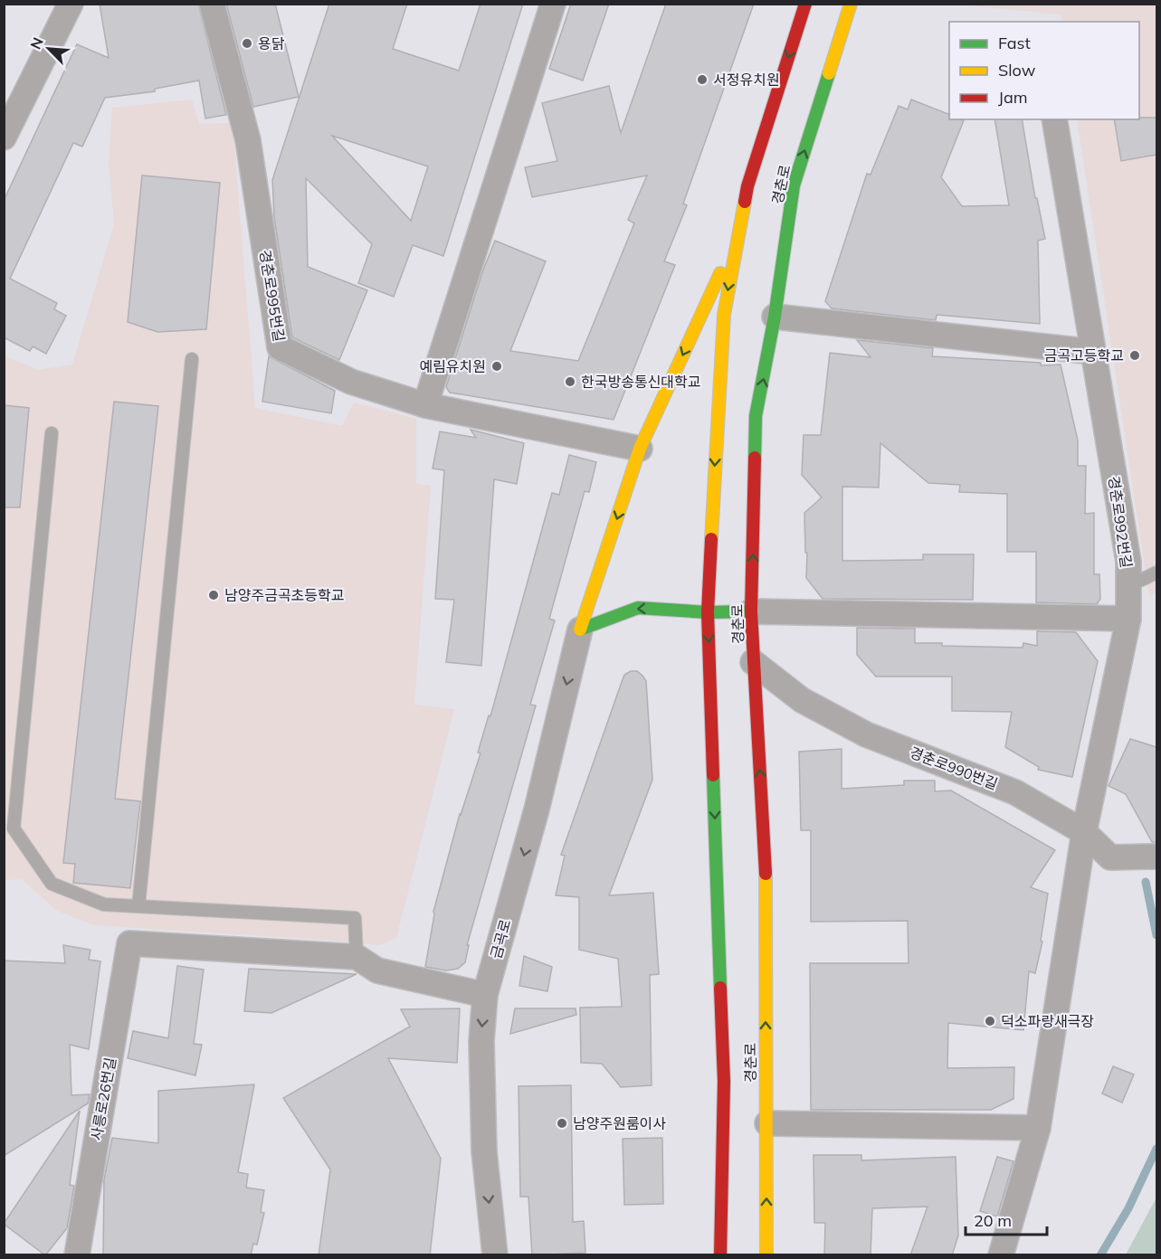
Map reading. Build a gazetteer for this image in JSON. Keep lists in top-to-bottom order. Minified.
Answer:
{"streets":{"street":["경춘로","경춘로995번길","경춘로992번길","경춘로990번길","금곡로","사릉로26번길"]},"crossings":[["경춘로","경춘로990번길"],["경춘로992번길","경춘로990번길"]],"one_way":["금곡로"],"places":["용닭","서정유치원","금곡고등학교","예림유치원","한국방송통신대학교","남양주금곡초등학교","덕소파랑새극장","남양주원룸이사"],"legend":["Fast","Slow","Jam"],"scale_bar":"20 m","north":"top left"}
